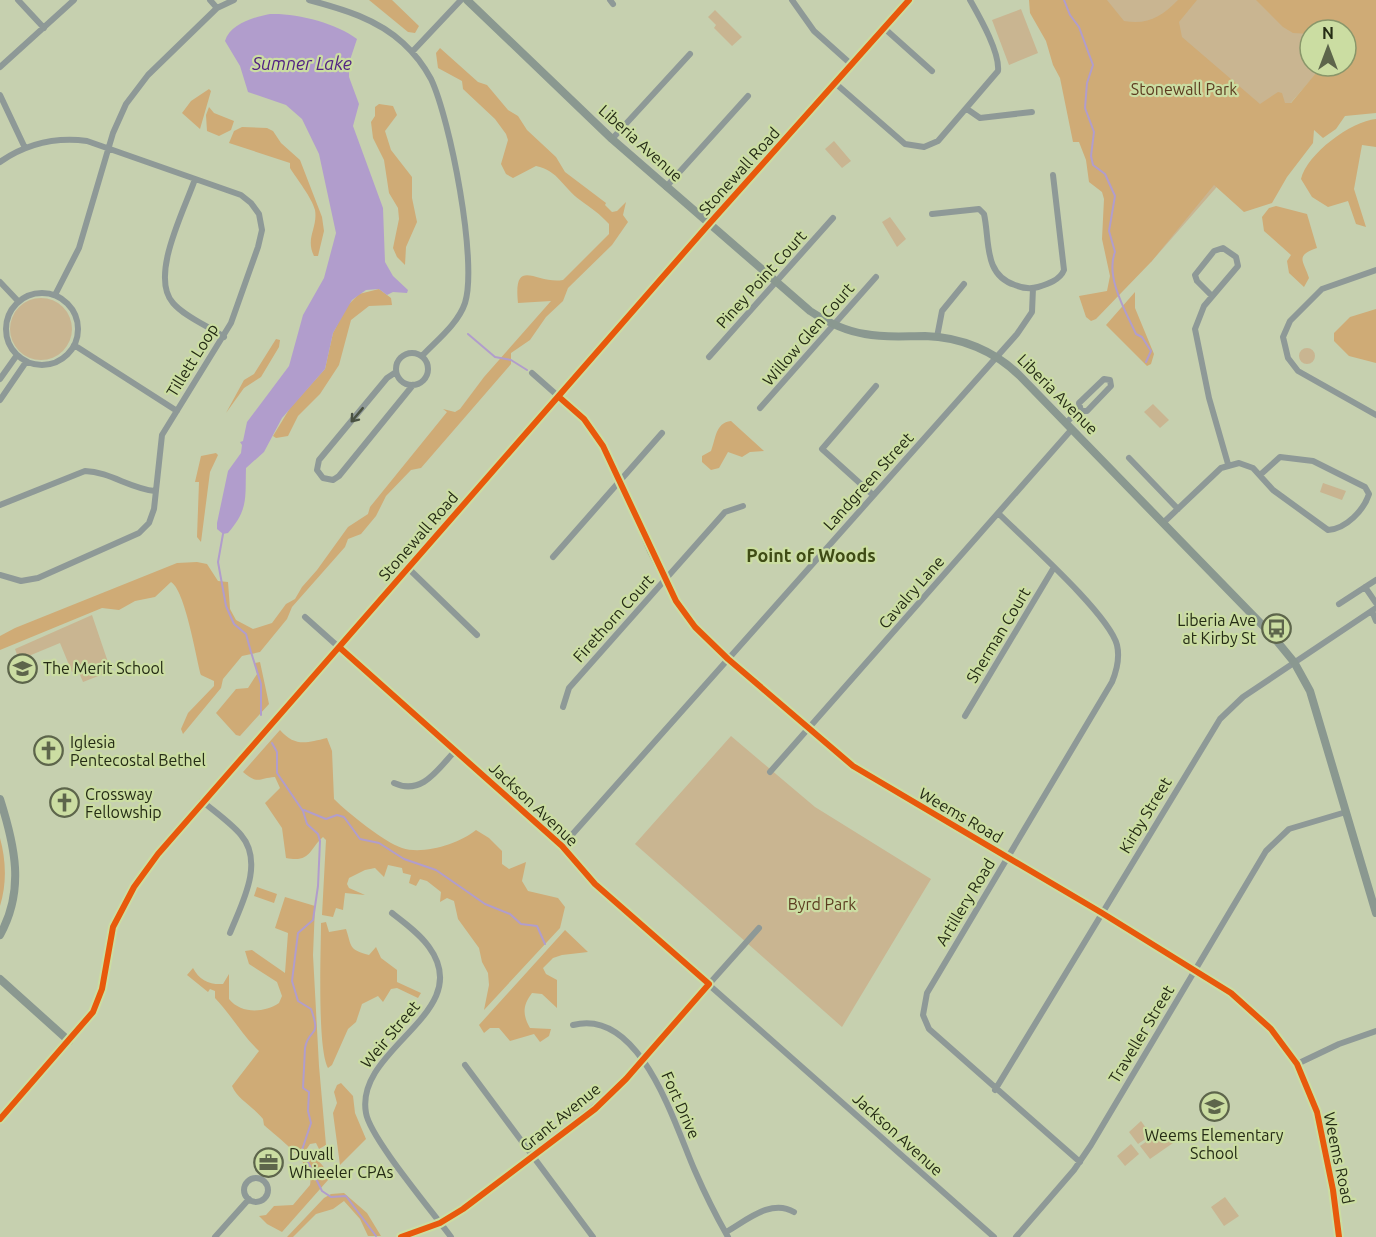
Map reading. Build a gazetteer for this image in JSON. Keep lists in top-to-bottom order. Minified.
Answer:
{"streets":{"street":["Liberia Avenue","Stonewall Road","Piney Point Court","Willow Glen Court","Tillett Loop","Landgreen Street","Cavalry Lane","Firethorn Court","Sherman Court","Jackson Avenue","Weems Road","Kirby Street","Artillery Road","Weir Street","Traveller Street","Fort Drive","Grant Avenue"]},"crossings":[["Liberia Avenue","Stonewall Road"],["Liberia Avenue","Piney Point Court"],["Liberia Avenue","Willow Glen Court"],["Liberia Avenue","Landgreen Street"],["Liberia Avenue","Cavalry Lane"],["Liberia Avenue","Kirby Street"],["Liberia Avenue","Traveller Street"],["Stonewall Road","Jackson Avenue"],["Stonewall Road","Weems Road"],["Landgreen Street","Jackson Avenue"],["Landgreen Street","Weems Road"],["Cavalry Lane","Weems Road"],["Cavalry Lane","Artillery Road"],["Firethorn Court","Weems Road"],["Sherman Court","Artillery Road"],["Jackson Avenue","Grant Avenue"],["Weems Road","Kirby Street"],["Weems Road","Artillery Road"],["Weems Road","Traveller Street"],["Kirby Street","Artillery Road"],["Artillery Road","Traveller Street"],["Weir Street","Grant Avenue"],["Fort Drive","Grant Avenue"]],"districts":["Point of Woods"],"water":["Sumner Lake"],"parks":["Stonewall Park","Byrd Park"],"places":{"bus stop":["Liberia Ave at Kirby St"],"school or university":["The Merit School","Weems Elementary School"],"church":["Iglesia Pentecostal Bethel","Crossway Fellowship"],"office":["Duvall Whieeler CPAs"]},"north":"top"}
